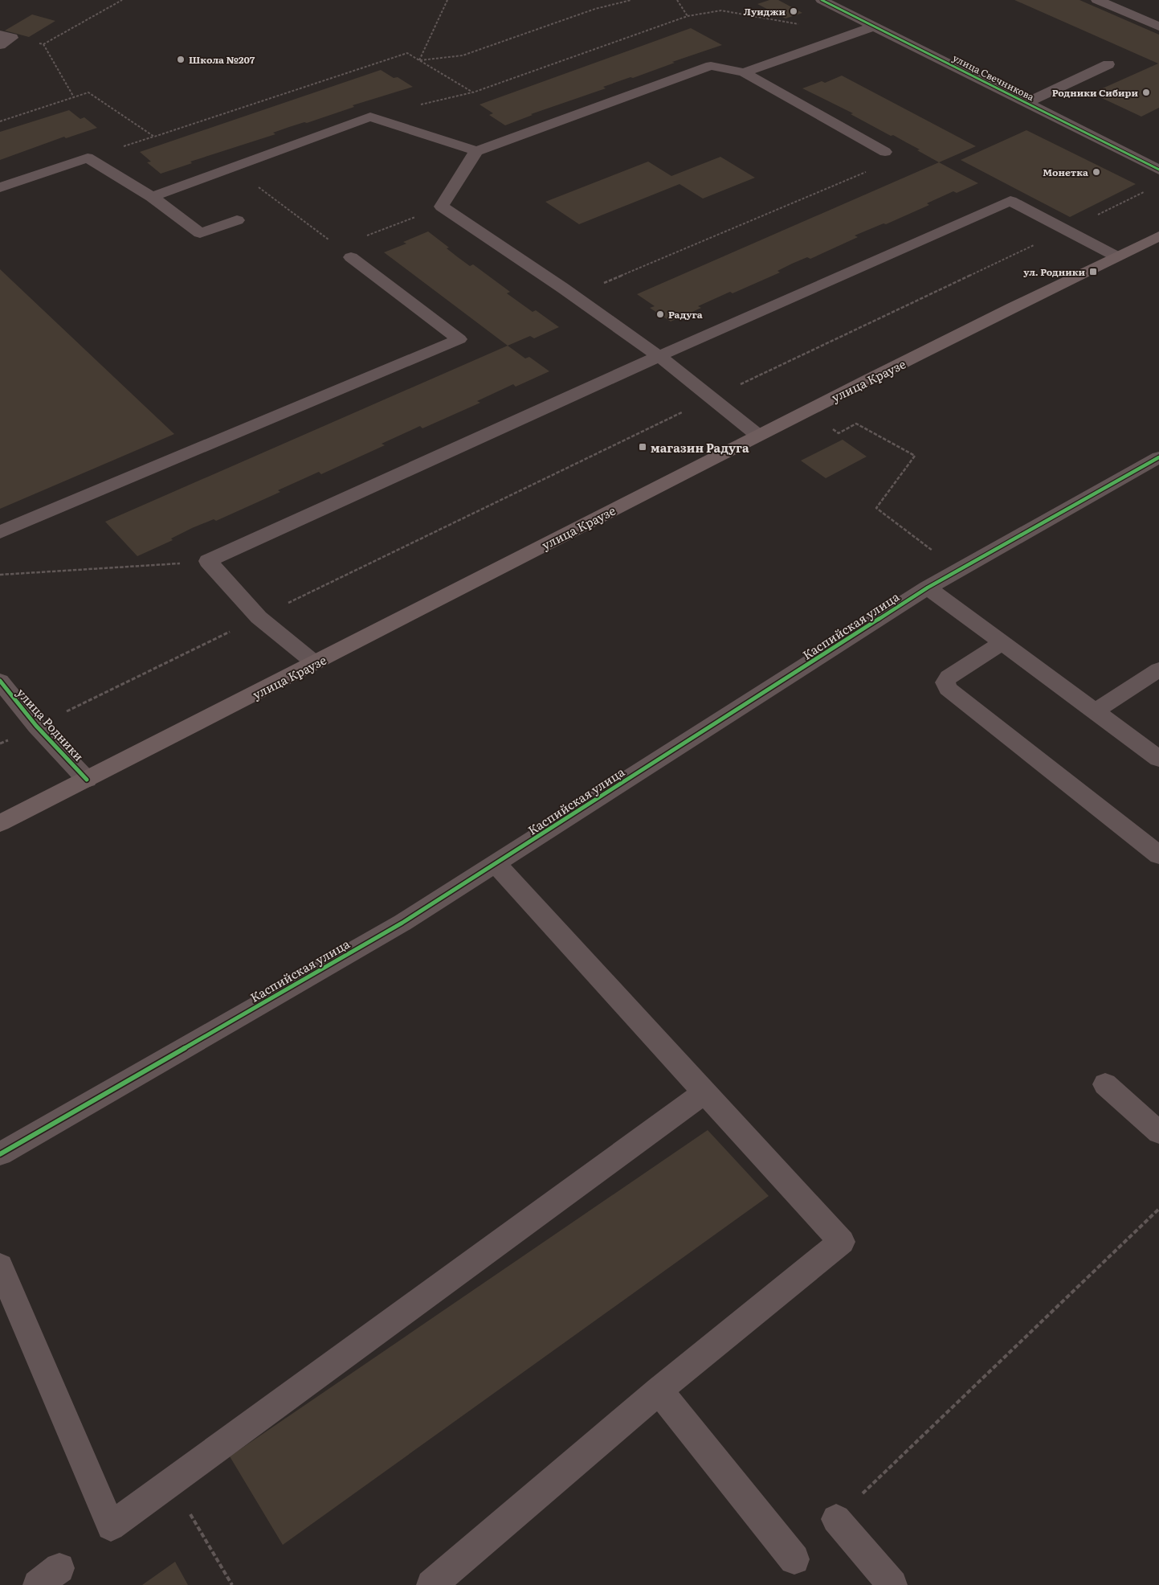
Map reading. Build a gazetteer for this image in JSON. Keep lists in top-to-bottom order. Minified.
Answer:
{"streets":{"main road":["улица Краузе"],"street":["улица Свечникова","Каспийская улица","улица Родники"]},"crossings":[["улица Краузе","улица Родники"]],"places":{"other":["Луиджи","Школа №207","Родники Сибири","Монетка","Радуга"],"transit":["ул. Родники","магазин Радуга"]}}
